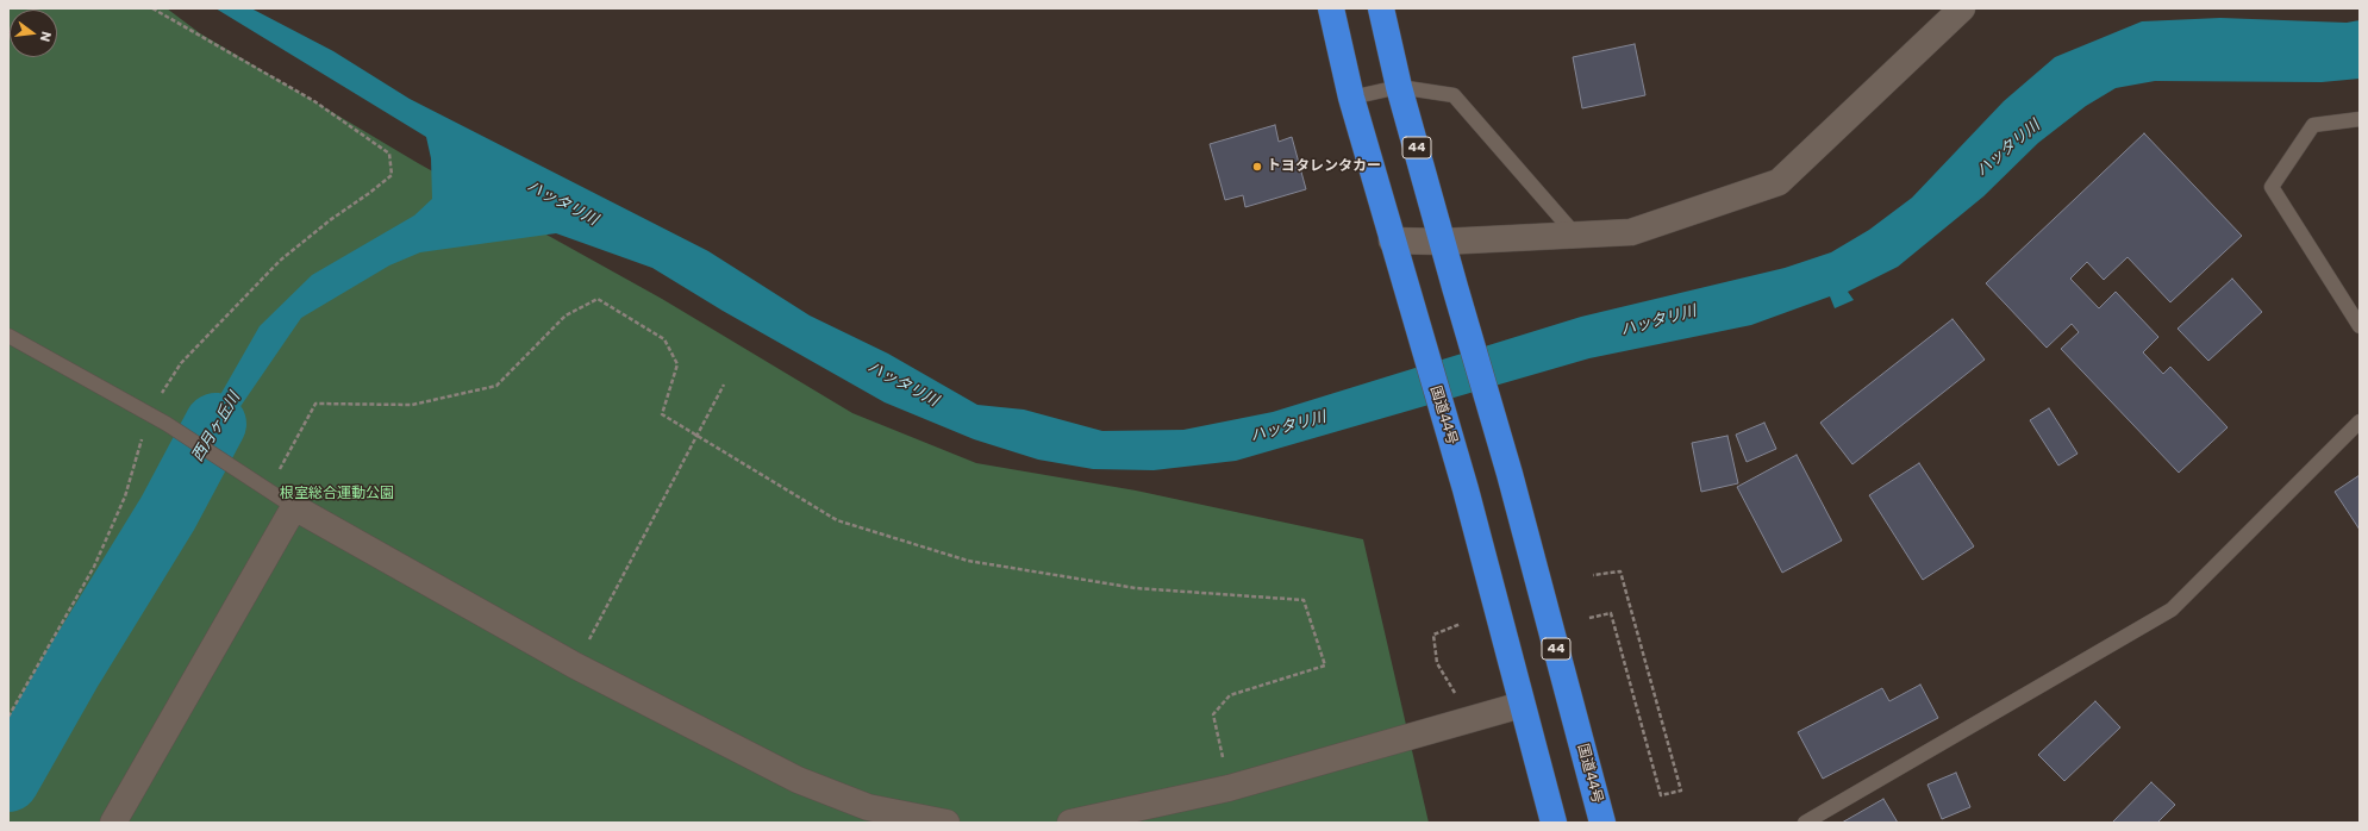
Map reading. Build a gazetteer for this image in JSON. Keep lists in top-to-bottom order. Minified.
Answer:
{"streets":{"highway":["44","国道44号"]},"water":["ハッタリ川","西月ヶ丘川"],"parks":["根室総合運動公園"],"places":["トヨタレンタカー"],"north":"right"}
